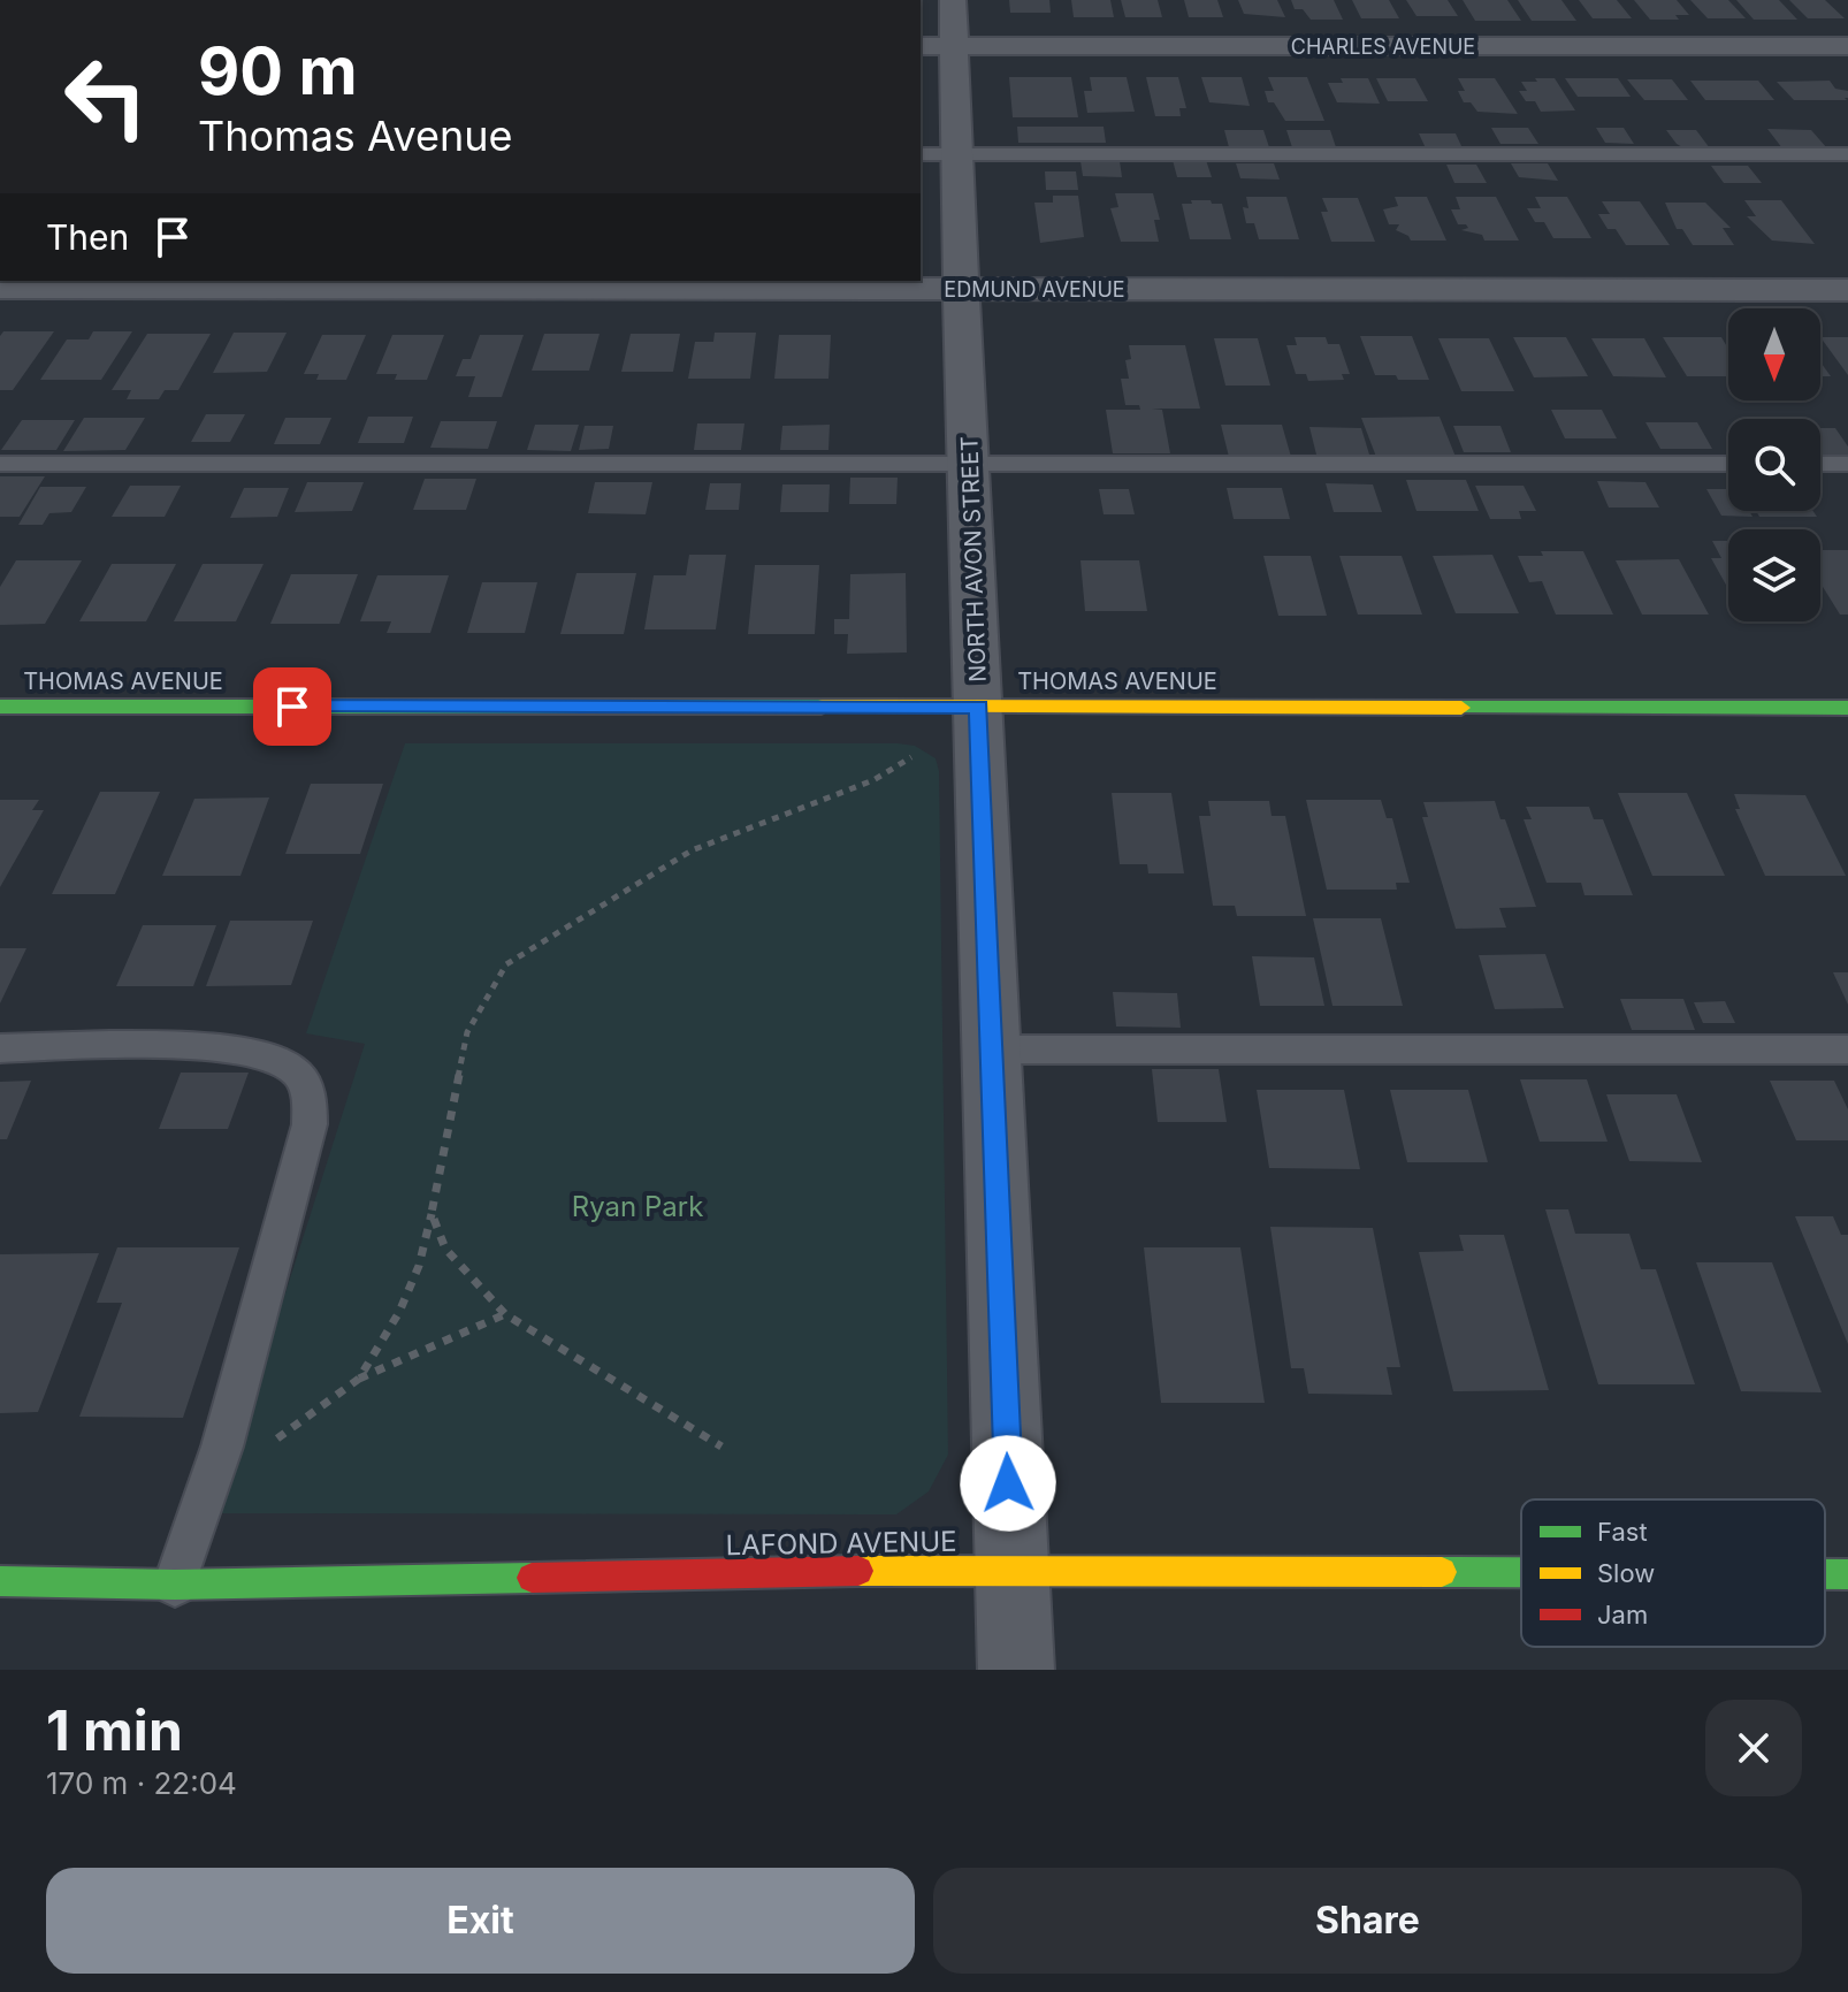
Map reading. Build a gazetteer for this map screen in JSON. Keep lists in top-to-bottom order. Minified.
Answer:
{"streets":{"street":["CHARLES AVENUE","EDMUND AVENUE","NORTH AVON STREET","THOMAS AVENUE","LAFOND AVENUE"]},"crossings":[["CHARLES AVENUE","NORTH AVON STREET"],["EDMUND AVENUE","NORTH AVON STREET"],["NORTH AVON STREET","THOMAS AVENUE"],["NORTH AVON STREET","LAFOND AVENUE"]],"parks":["Ryan Park"],"legend":["Fast","Slow","Jam"],"north":"bottom","page":{"turn":["90 m","Thomas Avenue"],"then":"Then","heading":["1 min","170 m · 22:04"],"buttons":["Exit","Share"]}}
